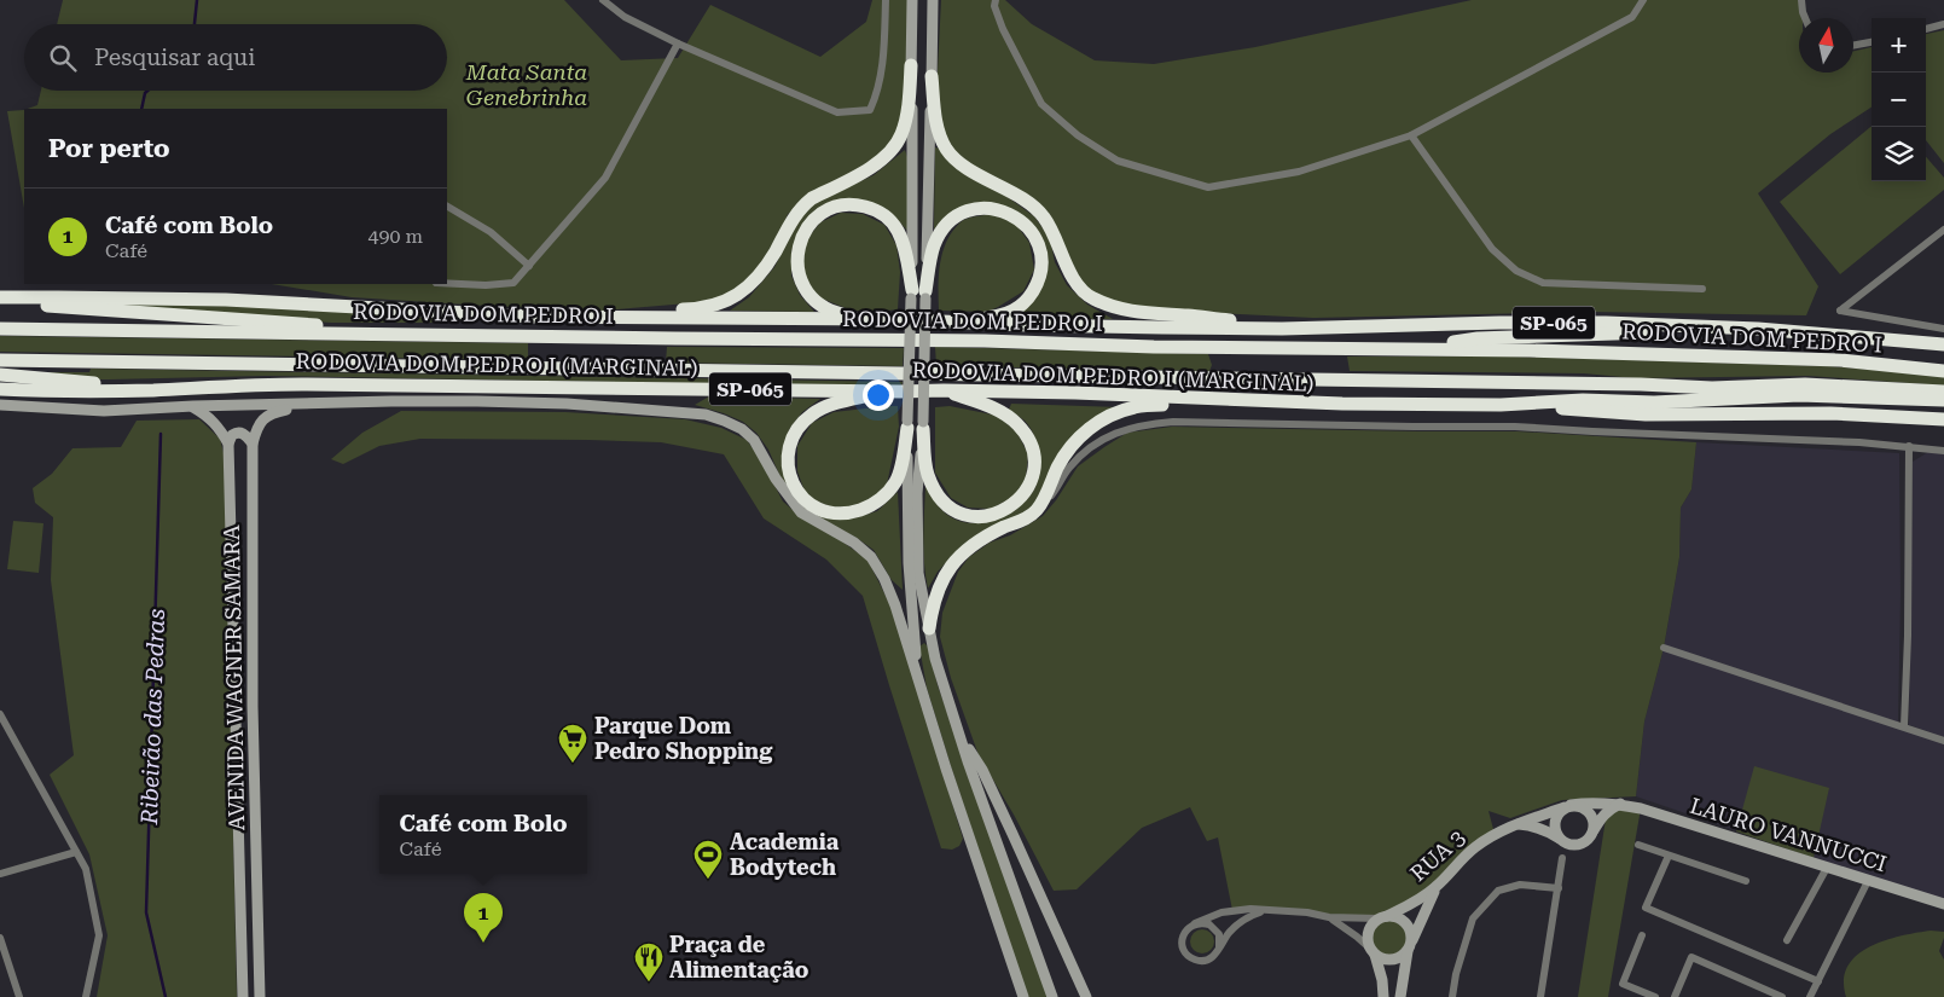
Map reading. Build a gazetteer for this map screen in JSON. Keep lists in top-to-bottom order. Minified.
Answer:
{"streets":{"highway":["RODOVIA DOM PEDRO I","SP-065","RODOVIA DOM PEDRO I (MARGINAL)"],"main road":["AVENIDA WAGNER SAMARA","LAURO VANNUCCI","RUA 3"]},"crossings":[["LAURO VANNUCCI","RUA 3"]],"water":["Ribeirão das Pedras"],"parks":["Mata Santa Genebrinha"],"places":{"supermarket":["Parque Dom Pedro Shopping"],"sports":["Academia Bodytech"],"restaurant":["Praça de Alimentação"]},"north":"top","page":{"map_buttons":["+","−"],"search":"Pesquisar aqui","heading":"Por perto","list":[{"mark":"1","name":"Café com Bolo","note":"Café","value":"490 m"}],"popup":["Café com Bolo","Café"],"pins":"1"}}
